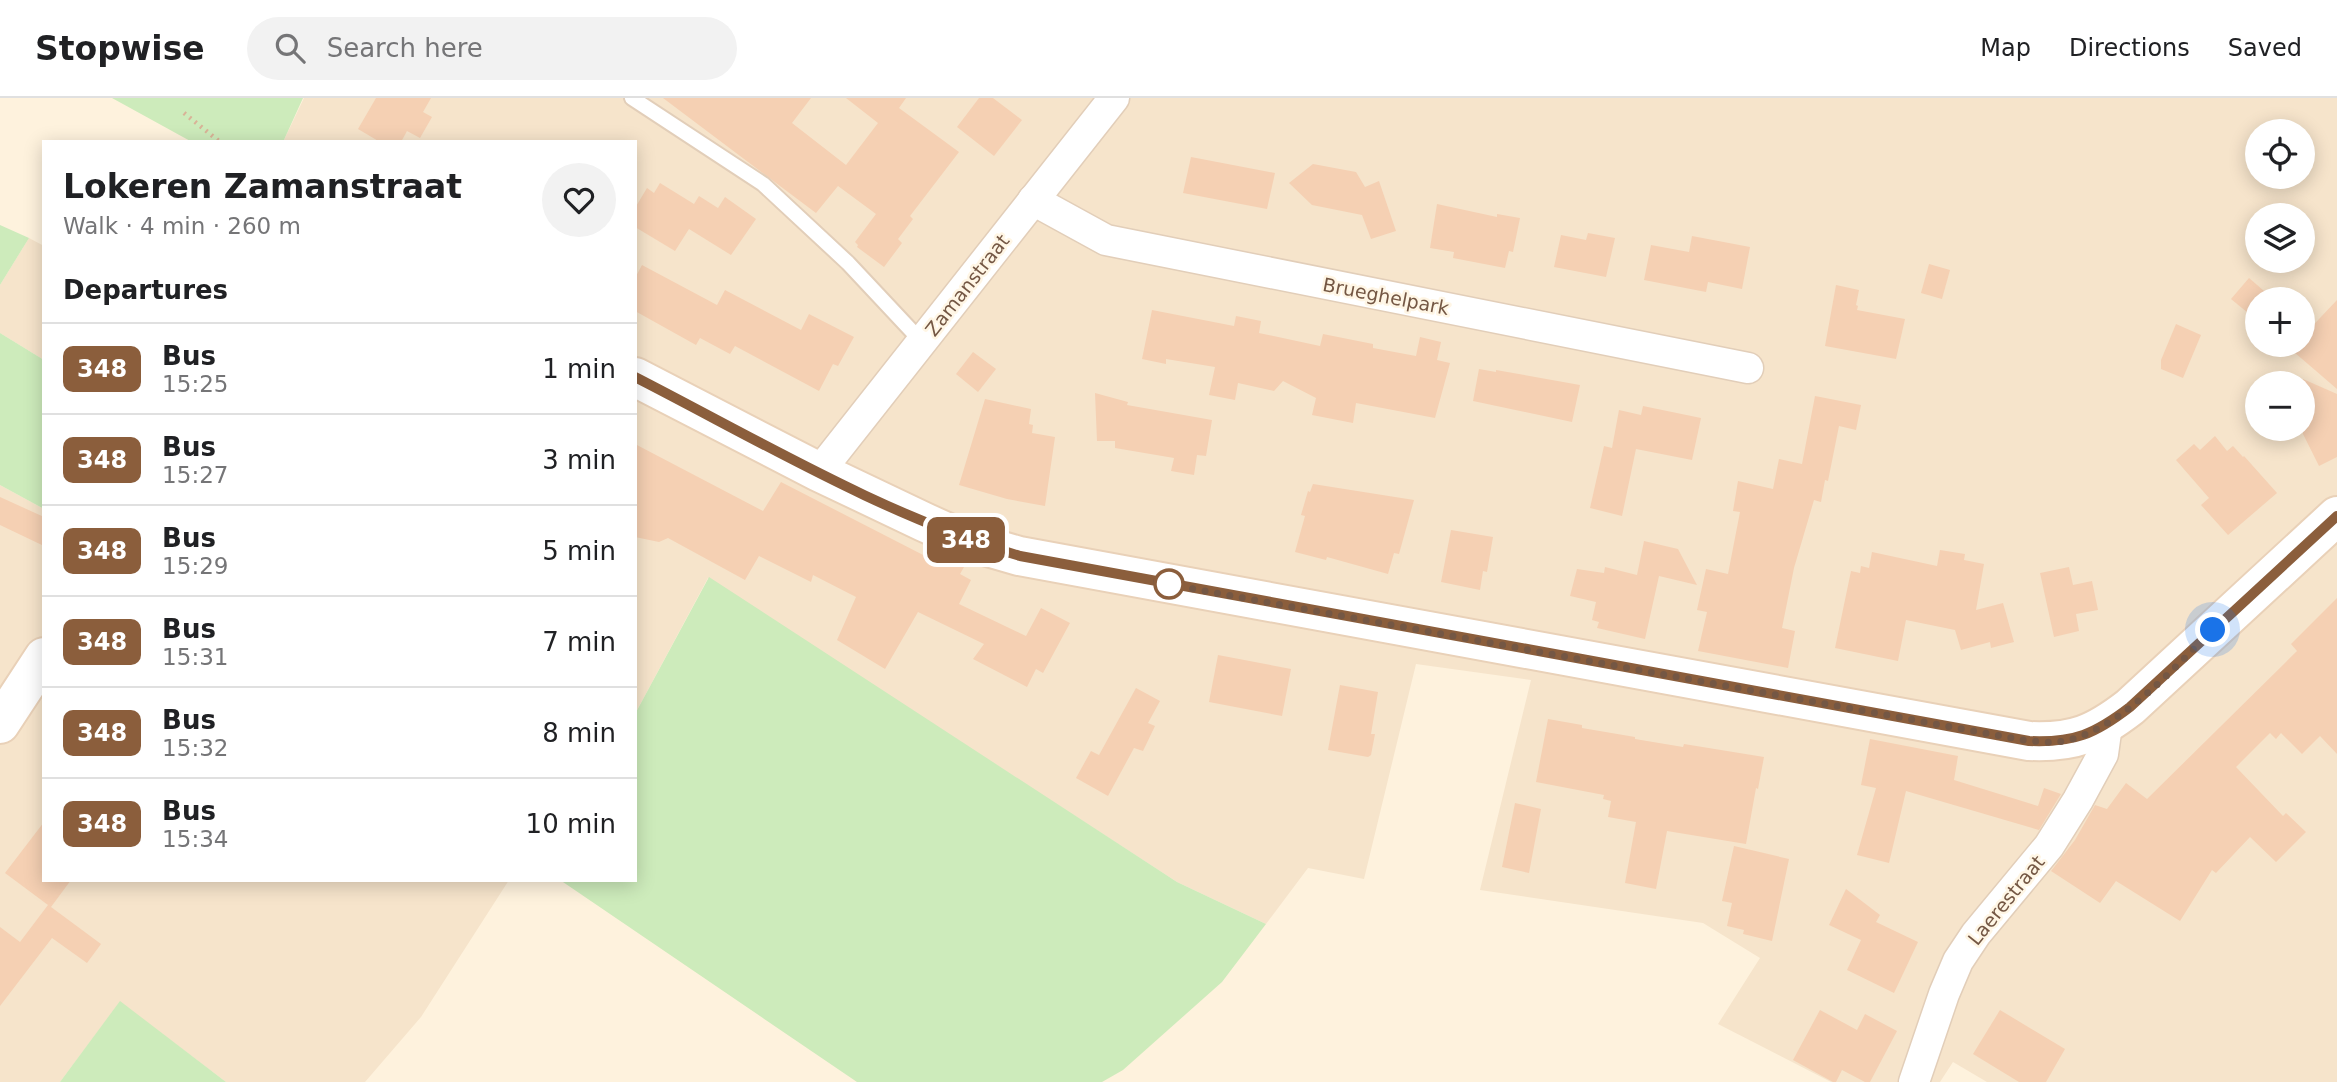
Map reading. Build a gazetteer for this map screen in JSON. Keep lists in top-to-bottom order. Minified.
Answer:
{"streets":{"street":["Zamanstraat","Brueghelpark","Laerestraat"]},"crossings":[["Zamanstraat","Brueghelpark"]],"lines":["bus line 348"],"page":{"header":"Stopwise","search":"Search here","nav":["Map","Directions","Saved"],"on_map":"348","map_buttons":["+","−"],"heading":[["Lokeren Zamanstraat","Walk · 4 min · 260 m"],"Departures"],"list":[{"mark":"348","name":"Bus","note":"15:25","value":"1 min"},{"mark":"348","name":"Bus","note":"15:27","value":"3 min"},{"mark":"348","name":"Bus","note":"15:29","value":"5 min"},{"mark":"348","name":"Bus","note":"15:31","value":"7 min"},{"mark":"348","name":"Bus","note":"15:32","value":"8 min"},{"mark":"348","name":"Bus","note":"15:34","value":"10 min"}]}}
